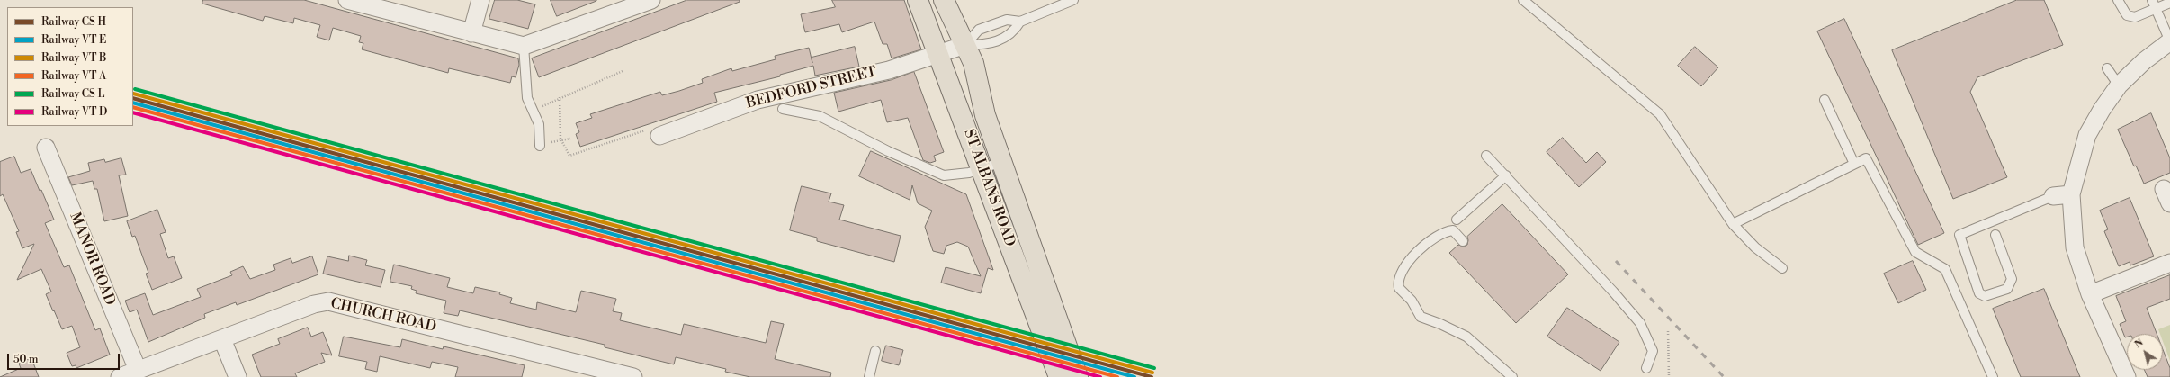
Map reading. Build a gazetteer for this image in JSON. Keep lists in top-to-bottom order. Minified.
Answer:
{"streets":{"main road":["ST ALBANS ROAD"],"street":["BEDFORD STREET","MANOR ROAD","CHURCH ROAD"]},"crossings":[["BEDFORD STREET","ST ALBANS ROAD"],["MANOR ROAD","CHURCH ROAD"]],"legend":["Railway CS H","Railway VT E","Railway VT B","Railway VT A","Railway CS L","Railway VT D"],"scale_bar":"50 m","north":"top left"}
